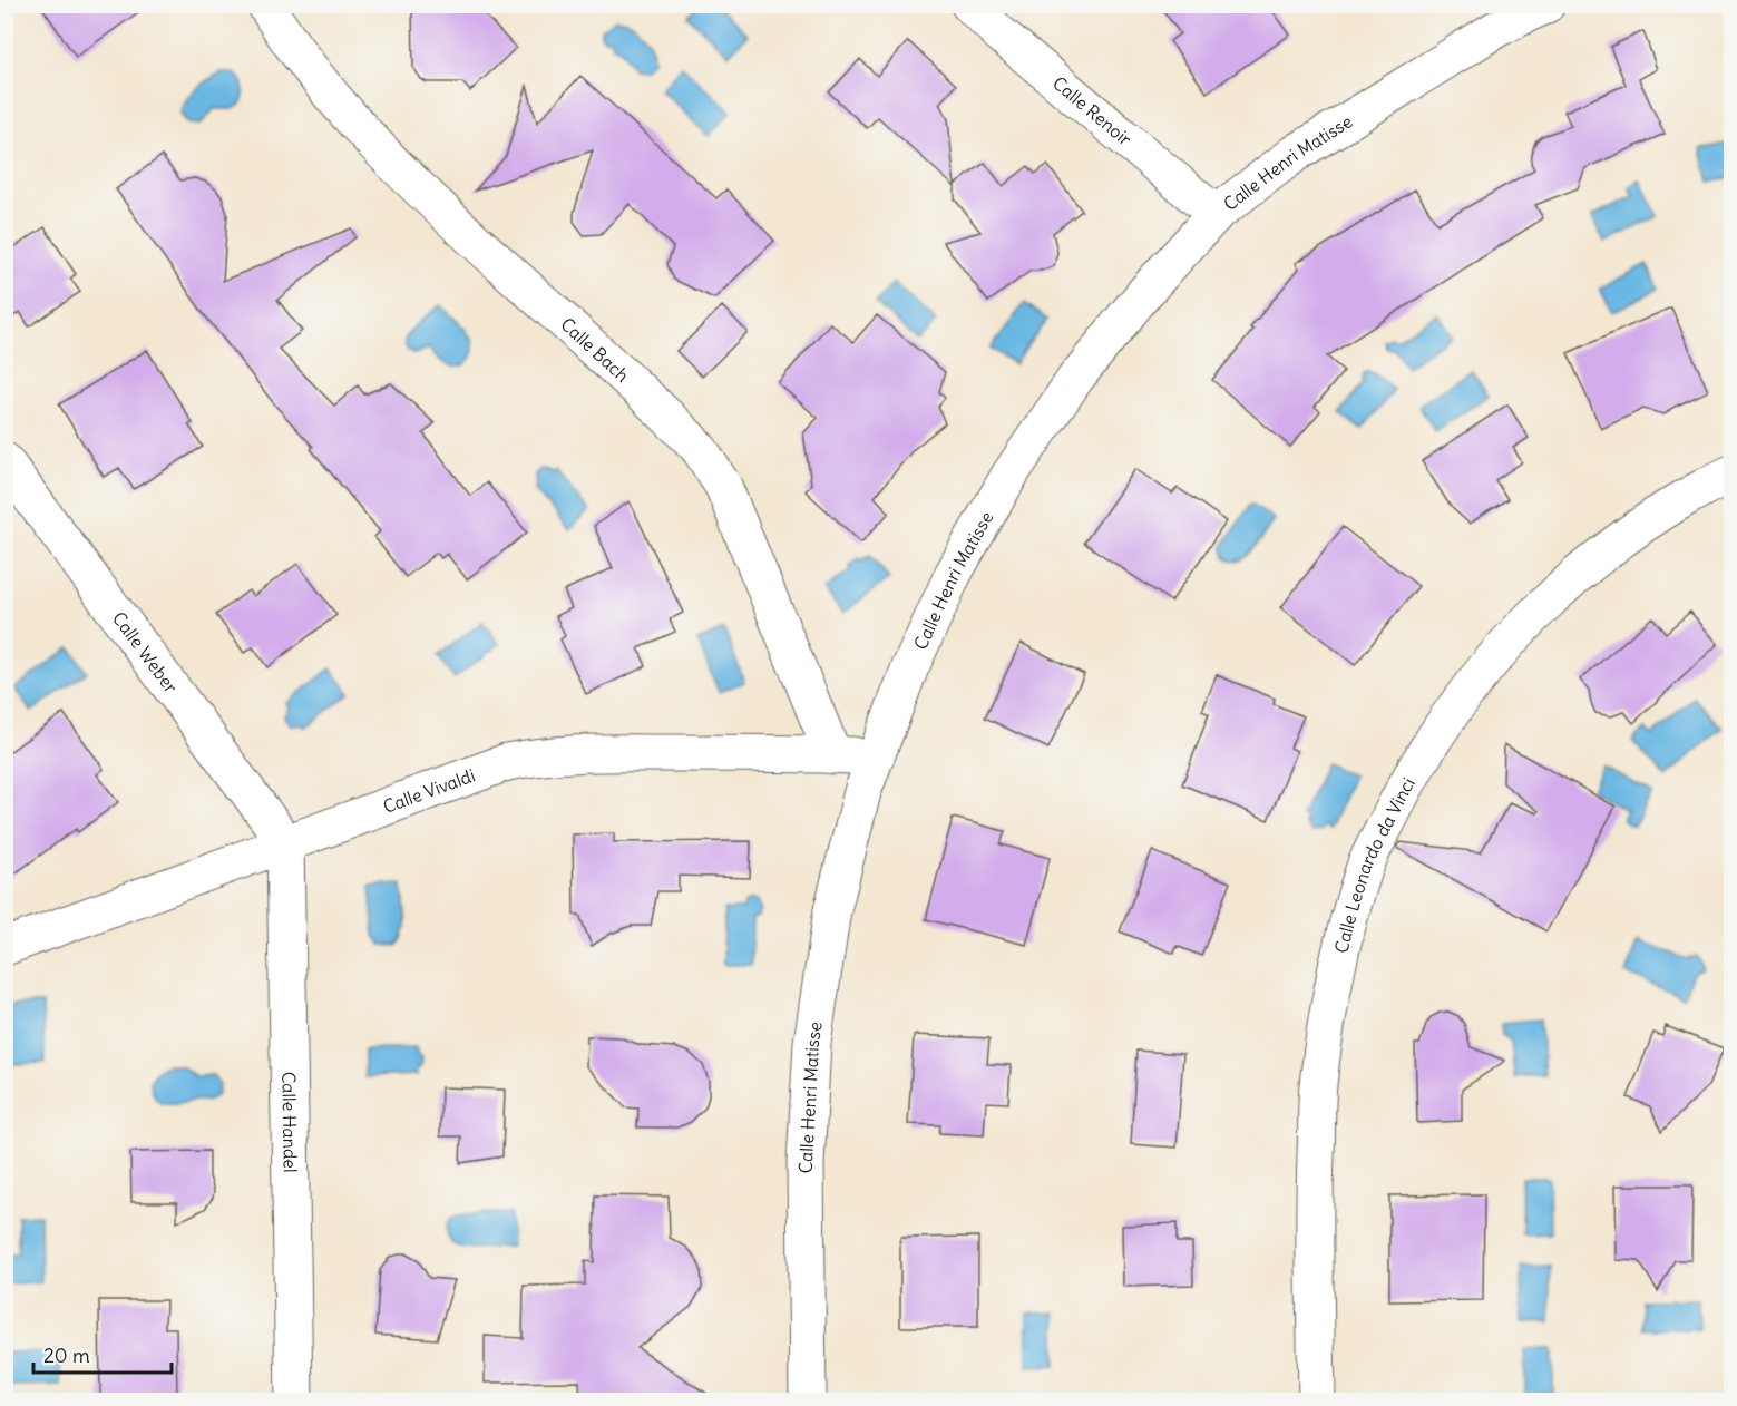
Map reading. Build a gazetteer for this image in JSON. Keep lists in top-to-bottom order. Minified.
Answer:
{"streets":{"street":["Calle Renoir","Calle Henri Matisse","Calle Bach","Calle Weber","Calle Vivaldi","Calle Leonardo da Vinci","Calle Handel"]},"crossings":[["Calle Renoir","Calle Henri Matisse"],["Calle Henri Matisse","Calle Vivaldi"],["Calle Bach","Calle Vivaldi"],["Calle Weber","Calle Vivaldi"],["Calle Weber","Calle Handel"],["Calle Vivaldi","Calle Handel"]],"scale_bar":"20 m"}
